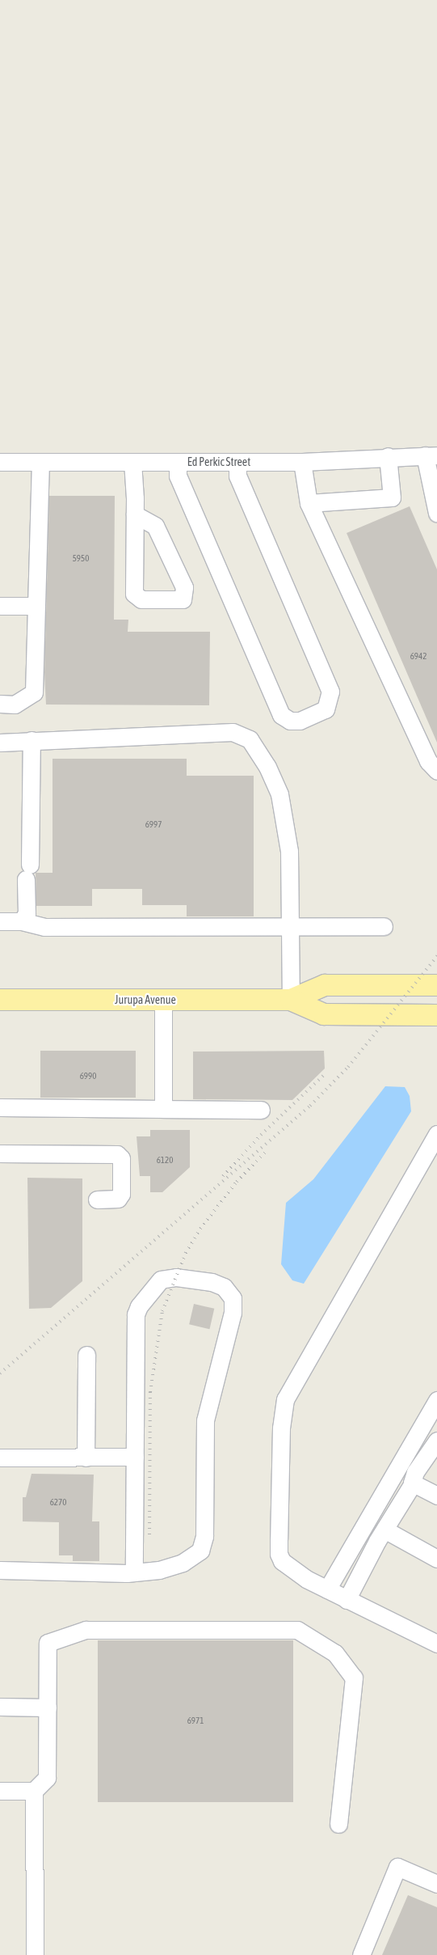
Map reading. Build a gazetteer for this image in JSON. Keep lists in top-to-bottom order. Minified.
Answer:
{"streets":{"main road":["Jurupa Avenue"],"street":["Ed Perkic Street"]},"house_numbers":["5950","6942","6997","6990","6120","6270","6971"]}
